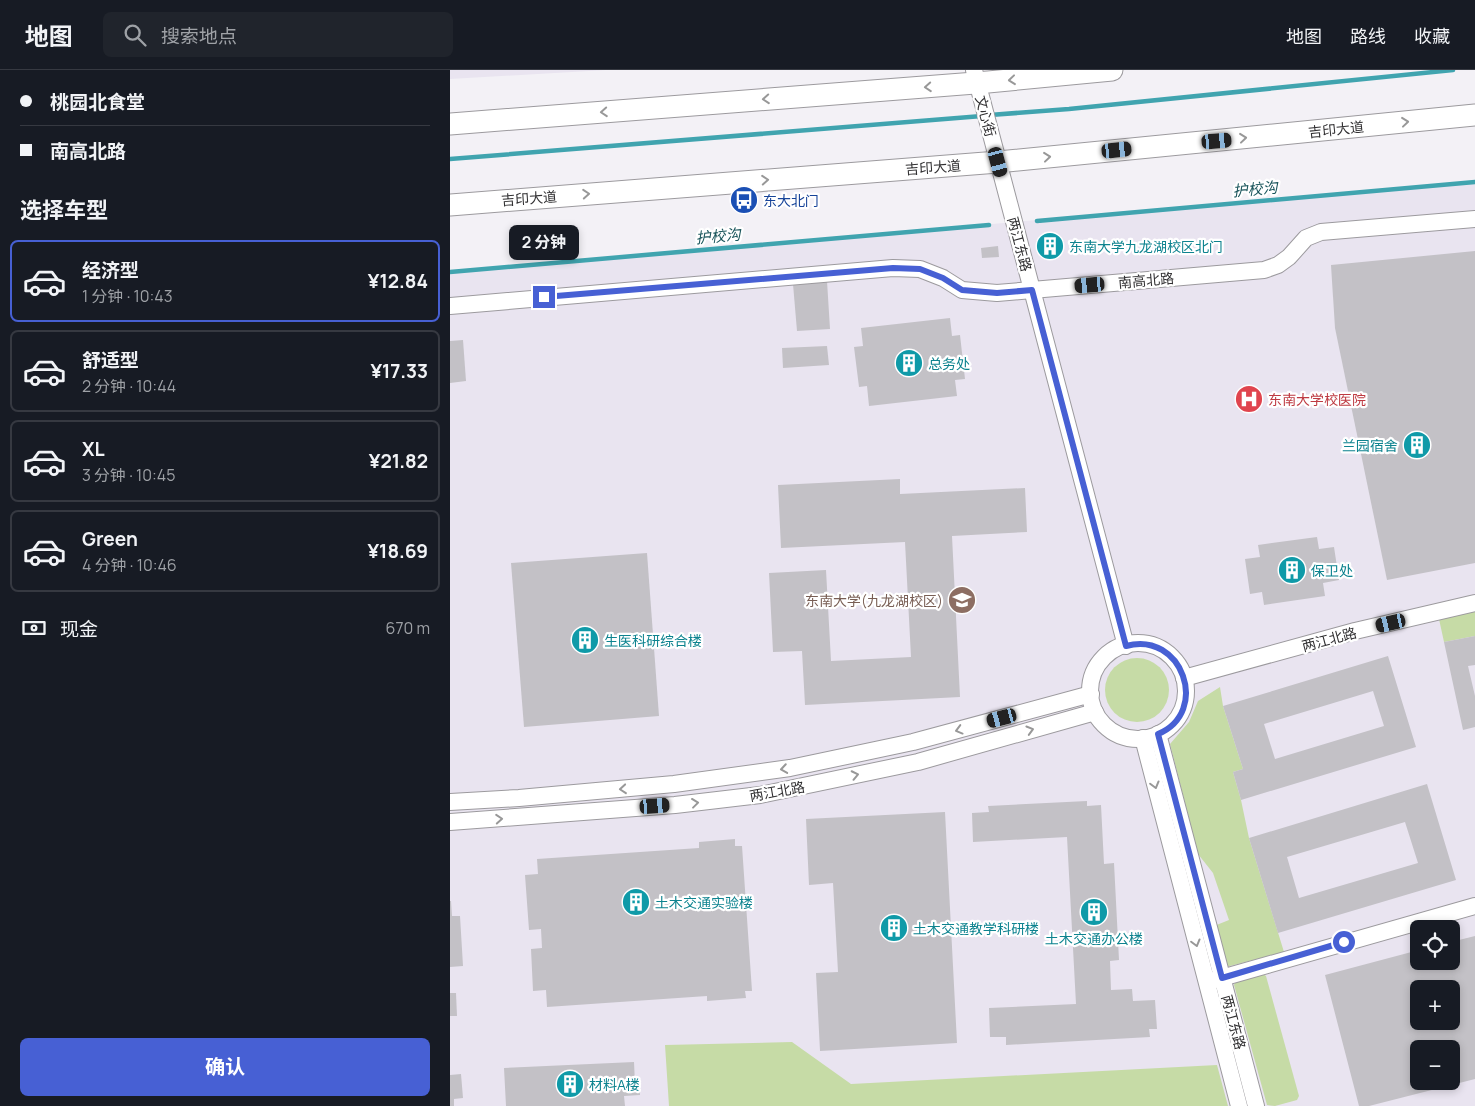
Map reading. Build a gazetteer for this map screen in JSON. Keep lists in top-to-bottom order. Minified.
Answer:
{"streets":{"main road":["吉印大道"],"street":["文心街","两江东路","南高北路","两江北路"]},"crossings":[["文心街","吉印大道"],["文心街","两江东路"],["吉印大道","两江东路"],["两江东路","南高北路"],["两江东路","两江北路"]],"water":["护校沟"],"places":{"bus stop":["东大北门"],"building":["东南大学九龙湖校区北门","总务处","兰园宿舍","保卫处","生医科研综合楼","土木交通实验楼","土木交通办公楼","土木交通教学科研楼","材料A楼"],"hospital":["东南大学校医院"],"school or university":["东南大学(九龙湖校区)"]},"page":{"header":"地图","search":"搜索地点","nav":["地图","路线","收藏"],"banner":["桃园北食堂","南高北路"],"heading":"选择车型","bubble":"2 分钟","list":[{"name":"经济型","note":"1 分钟 · 10:43","value":"¥12.84"},{"name":"舒适型","note":"2 分钟 · 10:44","value":"¥17.33"},{"name":"XL","note":"3 分钟 · 10:45","value":"¥21.82"},{"name":"Green","note":"4 分钟 · 10:46","value":"¥18.69"}],"pay":["现金","670 m"],"map_buttons":["+","−"],"buttons":"确认"}}
